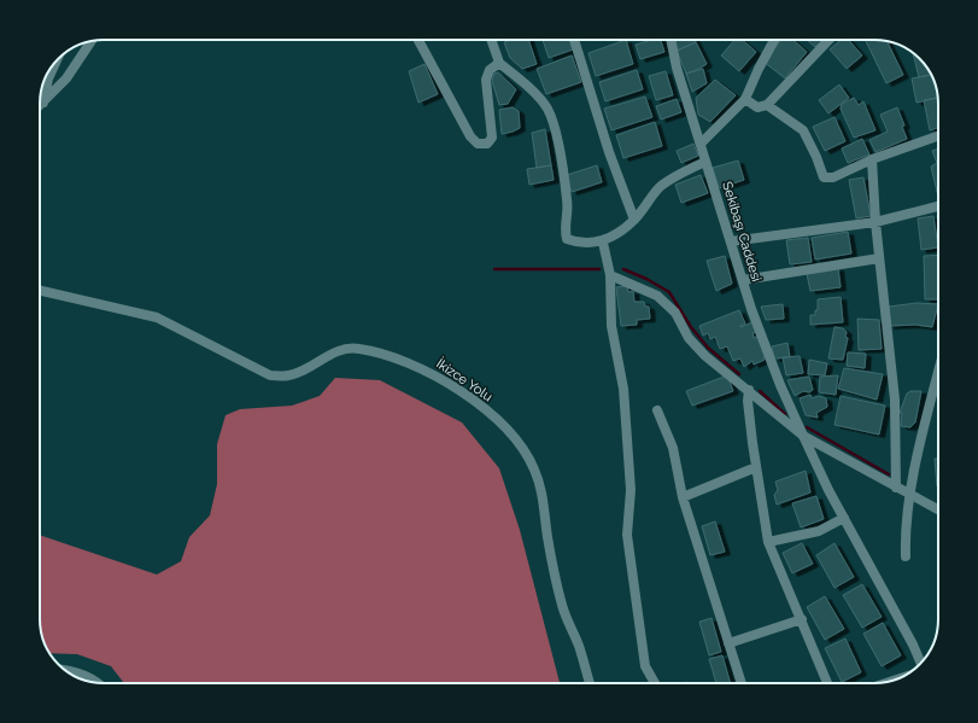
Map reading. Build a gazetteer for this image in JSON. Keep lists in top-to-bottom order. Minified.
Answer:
{"streets":{"street":["Sekibaşı Caddesi","İkizce Yolu"]}}
